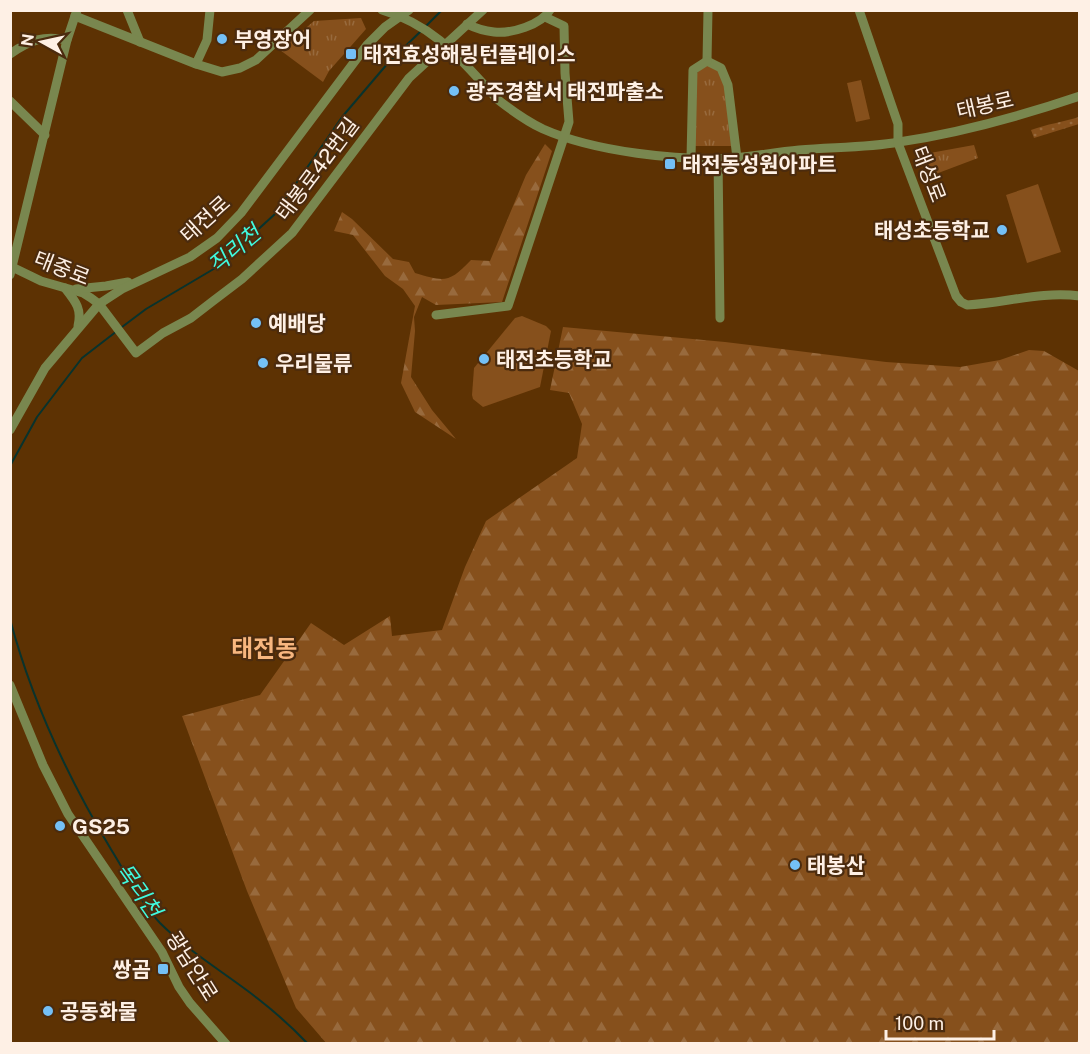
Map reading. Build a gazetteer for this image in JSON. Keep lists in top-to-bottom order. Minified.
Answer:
{"streets":{"street":["태봉로","태봉로42번길","태성로","태전로","태중로","광남안로"]},"crossings":[["태봉로","태봉로42번길"],["태봉로","태성로"],["태봉로","태전로"],["태봉로42번길","태전로"],["태봉로42번길","태중로"],["태전로","태중로"]],"districts":["태전동"],"water":["직리천","목리천"],"places":{"other":["부영장어","광주경찰서 태전파출소","태성초등학교","예배당","태전초등학교","우리물류","GS25","태봉산","공동화물"],"transit":["태전효성해링턴플레이스","태전동성원아파트","쌍곰"]},"scale_bar":"100 m","north":"left"}
